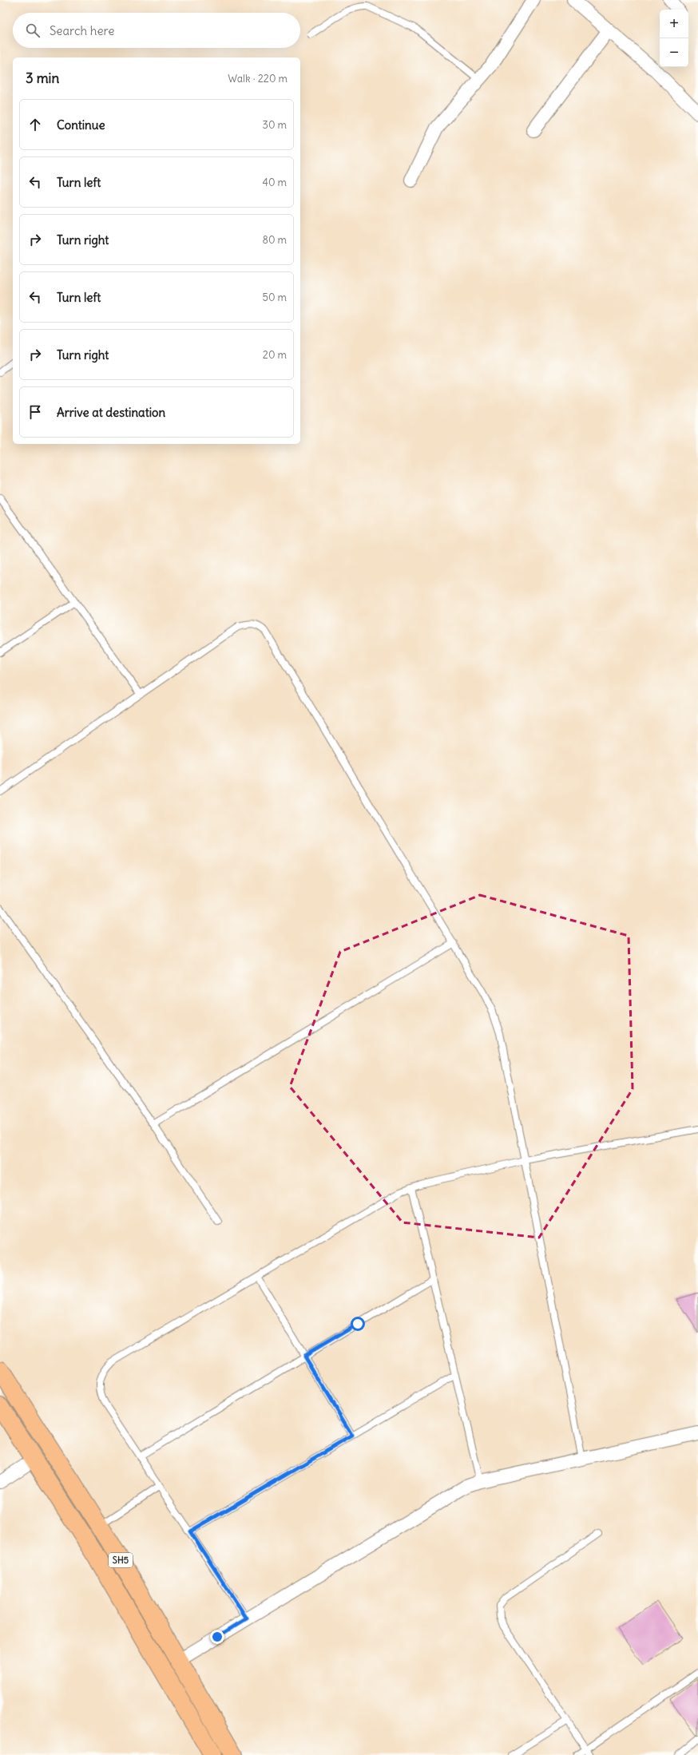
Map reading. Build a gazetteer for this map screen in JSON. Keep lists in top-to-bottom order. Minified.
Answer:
{"streets":{"main road":["SH5"]},"page":{"map_buttons":["+","−"],"search":"Search here","heading":["3 min","Walk · 220 m"],"list":[["Continue","30 m"],["Turn left","40 m"],["Turn right","80 m"],["Turn left","50 m"],["Turn right","20 m"],"Arrive at destination"]}}
